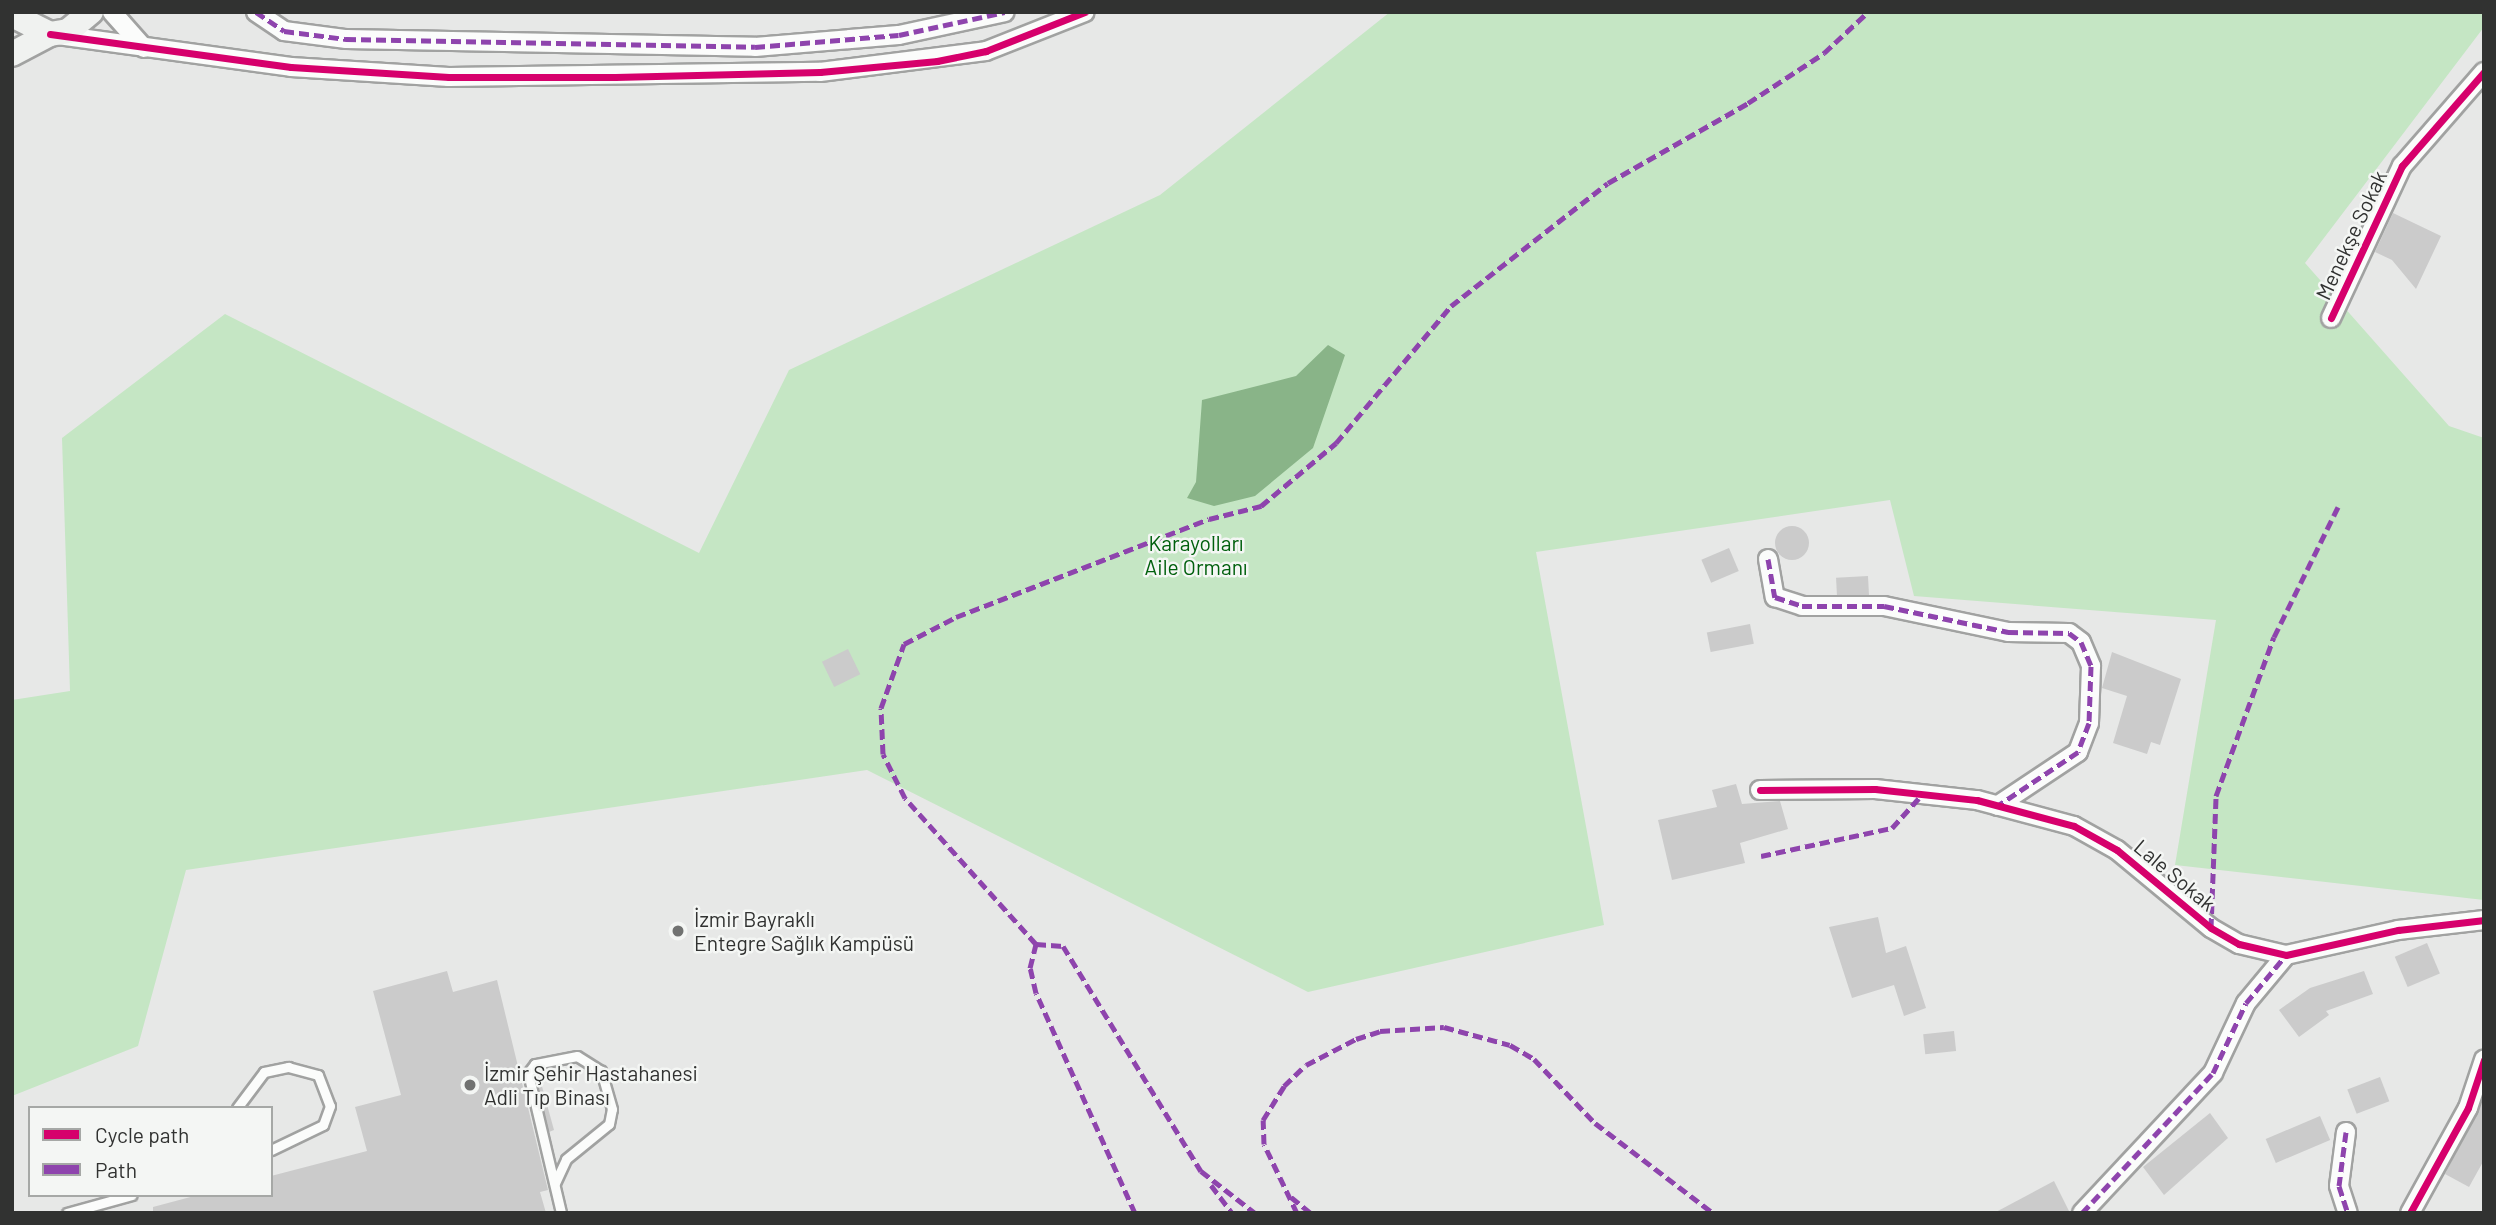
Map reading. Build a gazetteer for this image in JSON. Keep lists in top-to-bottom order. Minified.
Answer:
{"streets":{"street":["Menekşe Sokak","Lale Sokak"]},"parks":["Karayolları Aile Ormanı"],"places":["İzmir Bayraklı Entegre Sağlık Kampüsü","İzmir Şehir Hastahanesi Adli Tıp Binası"],"legend":["Cycle path","Path"]}
